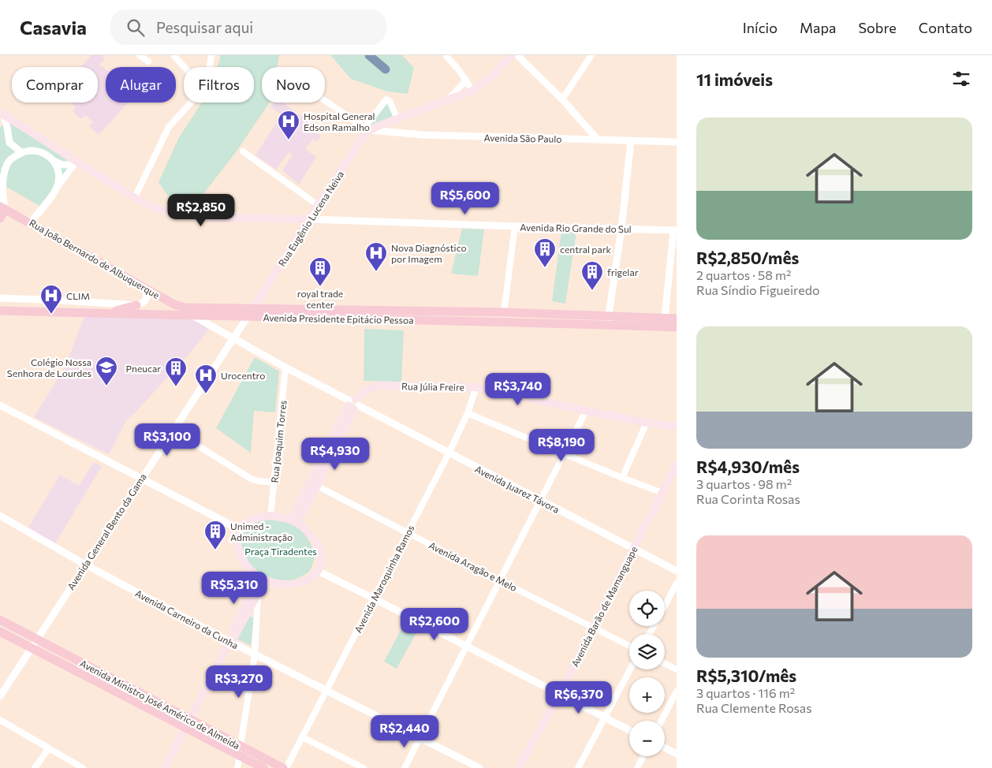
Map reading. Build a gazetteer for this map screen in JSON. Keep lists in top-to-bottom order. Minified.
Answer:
{"streets":{"main road":["Rua Eugênio Lucena Neiva","Rua João Bernardo de Albuquerque","Avenida Presidente Epitácio Pessoa","Rua Júlia Freire","Avenida Barão de Mamanguape","Avenida Ministro José Américo de Almeida"],"street":["Avenida São Paulo","Avenida Rio Grande do Sul","Rua Joaquim Torres","Avenida Juarez Távora","Avenida General Bento da Gama","Avenida Aragão e Melo","Avenida Maroquinha Ramos","Avenida Carneiro da Cunha"]},"crossings":[["Avenida São Paulo","Rua Eugênio Lucena Neiva"],["Rua Eugênio Lucena Neiva","Avenida Rio Grande do Sul"],["Rua Eugênio Lucena Neiva","Avenida Presidente Epitácio Pessoa"],["Rua Eugênio Lucena Neiva","Avenida General Bento da Gama"],["Rua João Bernardo de Albuquerque","Avenida Presidente Epitácio Pessoa"],["Avenida Presidente Epitácio Pessoa","Avenida Juarez Távora"],["Avenida Presidente Epitácio Pessoa","Avenida General Bento da Gama"],["Rua Júlia Freire","Avenida Juarez Távora"],["Rua Júlia Freire","Avenida Maroquinha Ramos"],["Rua Joaquim Torres","Avenida Juarez Távora"],["Avenida Juarez Távora","Avenida General Bento da Gama"],["Avenida Juarez Távora","Avenida Maroquinha Ramos"],["Avenida Juarez Távora","Avenida Barão de Mamanguape"],["Avenida General Bento da Gama","Avenida Carneiro da Cunha"],["Avenida General Bento da Gama","Avenida Ministro José Américo de Almeida"],["Avenida Aragão e Melo","Avenida Maroquinha Ramos"],["Avenida Aragão e Melo","Avenida Barão de Mamanguape"],["Avenida Maroquinha Ramos","Avenida Carneiro da Cunha"]],"parks":["Praça Tiradentes"],"places":{"hospital":["Hospital General Edson Ramalho","Nova Diagnóstico por Imagem","CLIM","Urocentro"],"building":["central park","royal trade center","frigelar","Pneucar","Unimed - Administração"],"school or university":["Colégio Nossa Senhora de Lourdes"]},"page":{"header":"Casavia","search":"Pesquisar aqui","nav":["Início","Mapa","Sobre","Contato"],"heading":"11 imóveis","chip":["Comprar","Alugar","Filtros","Novo"],"list":[{"name":"R$2,850/mês","note":"2 quartos · 58 m² · Rua Síndio Figueiredo"},{"name":"R$4,930/mês","note":"3 quartos · 98 m² · Rua Corinta Rosas"},{"name":"R$5,310/mês","note":"3 quartos · 116 m² · Rua Clemente Rosas"}],"price":["R$5,600","R$2,850","R$3,740","R$3,100","R$8,190","R$4,930","R$5,310","R$2,600","R$3,270","R$6,370","R$2,440"],"map_buttons":["+","−"]}}
